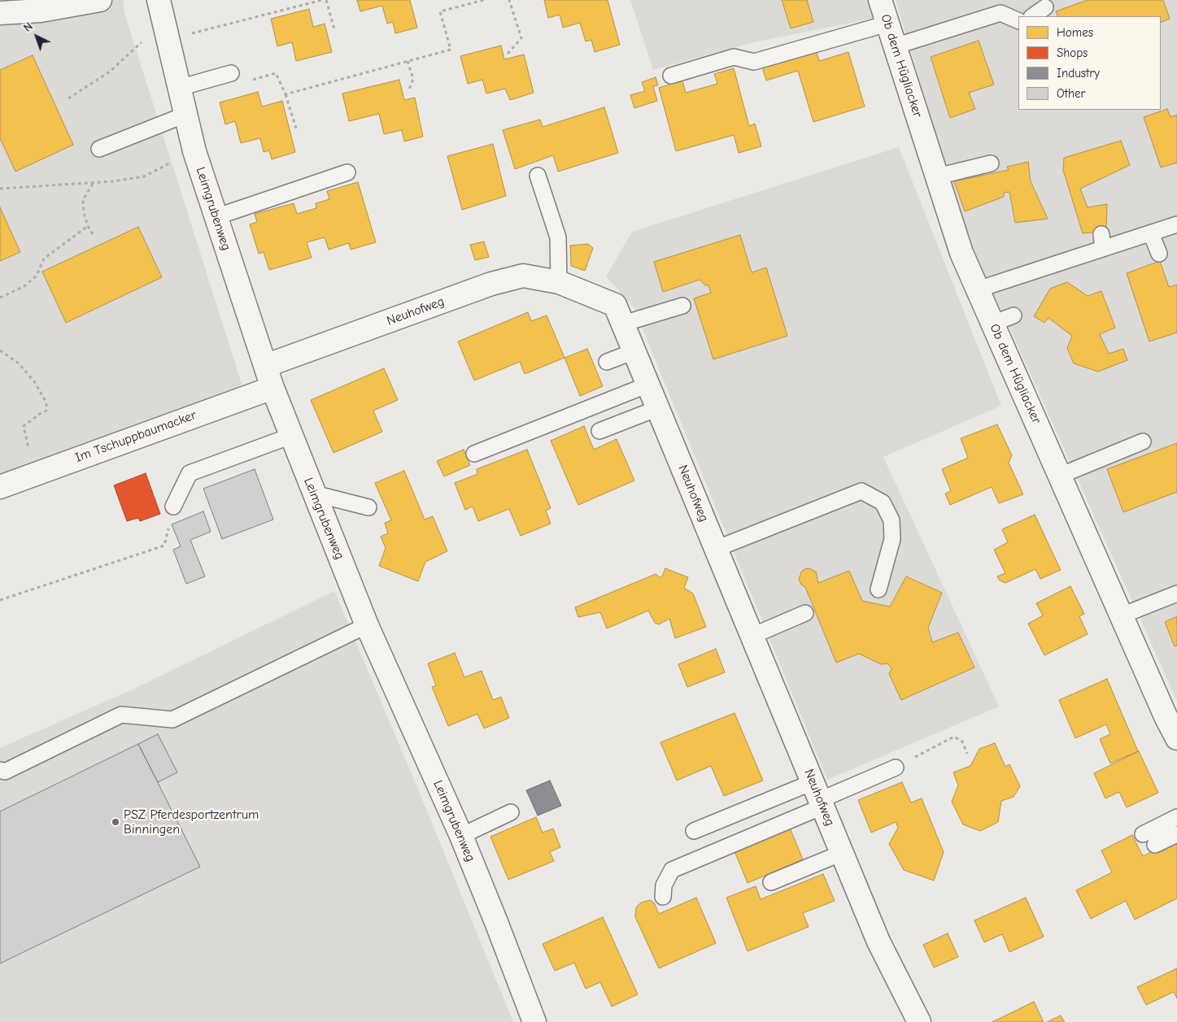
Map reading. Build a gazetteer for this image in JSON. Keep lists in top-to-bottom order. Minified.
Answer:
{"streets":{"street":["Ob dem Hügliacker","Leimgrubenweg","Neuhofweg","Im Tschuppbaumacker"]},"crossings":[["Leimgrubenweg","Neuhofweg"],["Leimgrubenweg","Im Tschuppbaumacker"]],"places":["PSZ Pferdesportzentrum Binningen"],"legend":["Homes","Shops","Industry","Other"],"north":"top left"}
